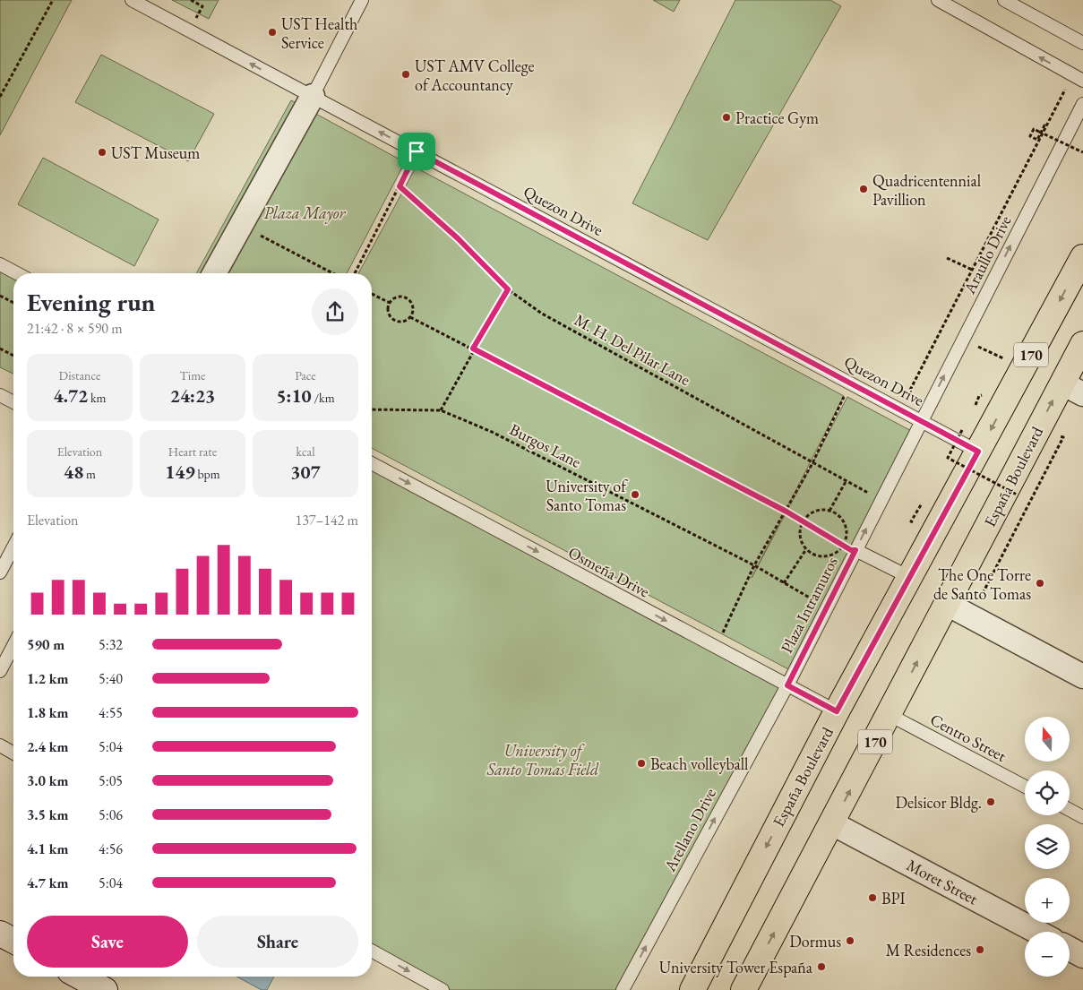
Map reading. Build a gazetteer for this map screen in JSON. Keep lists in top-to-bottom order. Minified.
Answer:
{"streets":{"main road":["170","España Boulevard"],"street":["Moret Street"],"lane":["Quezon Drive","Araullo Drive","Osmeña Drive","Plaza Intramuros","Centro Street","Arellano Drive"],"path":["M. H. Del Pilar Lane","Burgos Lane"]},"crossings":[["Quezon Drive","Araullo Drive"],["Quezon Drive","España Boulevard"],["Quezon Drive","Plaza Intramuros"],["Araullo Drive","Plaza Intramuros"],["España Boulevard","Osmeña Drive"],["España Boulevard","Centro Street"],["España Boulevard","Moret Street"],["Osmeña Drive","Plaza Intramuros"],["Osmeña Drive","Arellano Drive"],["Plaza Intramuros","Arellano Drive"]],"one_way":["Araullo Drive","Osmeña Drive","Plaza Intramuros","Arellano Drive"],"parks":["Plaza Mayor","University of Santo Tomas Field"],"places":["UST Health Service","UST AMV College of Accountancy","Practice Gym","UST Museum","Quadricentennial Pavillion","University of Santo Tomas","The One Torre de Santo Tomas","Beach volleyball","Delsicor Bldg.","BPI","Dormus","M Residences","University Tower España"],"north":"top","page":{"heading":["Evening run","21:42 · 8 × 590 m"],"stats":[["Distance","4.72 km"],["Time","24:23"],["Pace","5:10 /km"],["Elevation","48 m"],["Heart rate","149 bpm"],["kcal","307"]],"chart":["Elevation","137–142 m"],"list":[{"name":"590 m","note":"5:32"},{"name":"1.2 km","note":"5:40"},{"name":"1.8 km","note":"4:55"},{"name":"2.4 km","note":"5:04"},{"name":"3.0 km","note":"5:05"},{"name":"3.5 km","note":"5:06"},{"name":"4.1 km","note":"4:56"},{"name":"4.7 km","note":"5:04"}],"map_buttons":["+","−"],"buttons":["Save","Share"]}}
